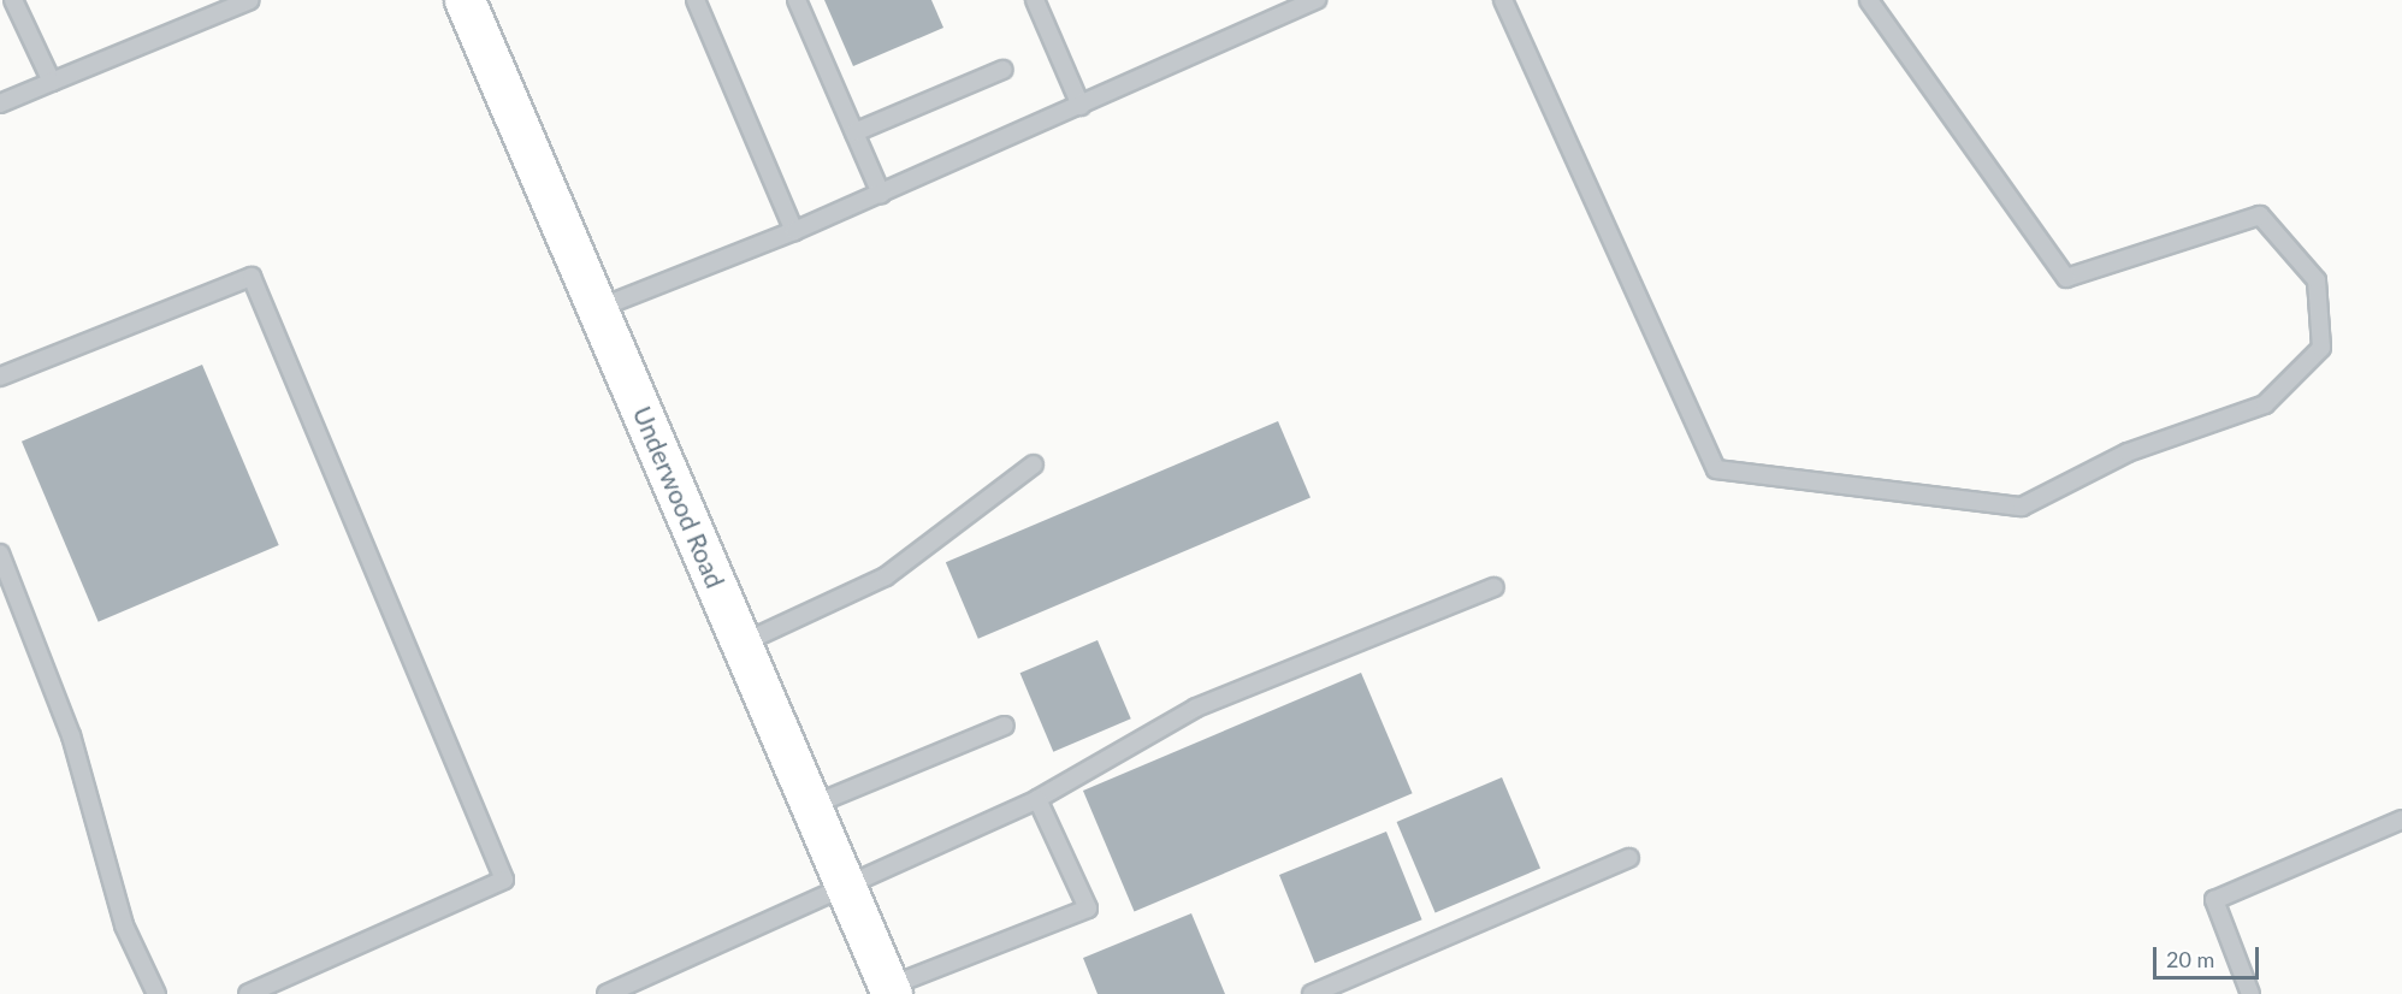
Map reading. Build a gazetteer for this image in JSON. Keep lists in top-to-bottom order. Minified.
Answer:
{"streets":{"main road":["Underwood Road"]},"scale_bar":"20 m"}
